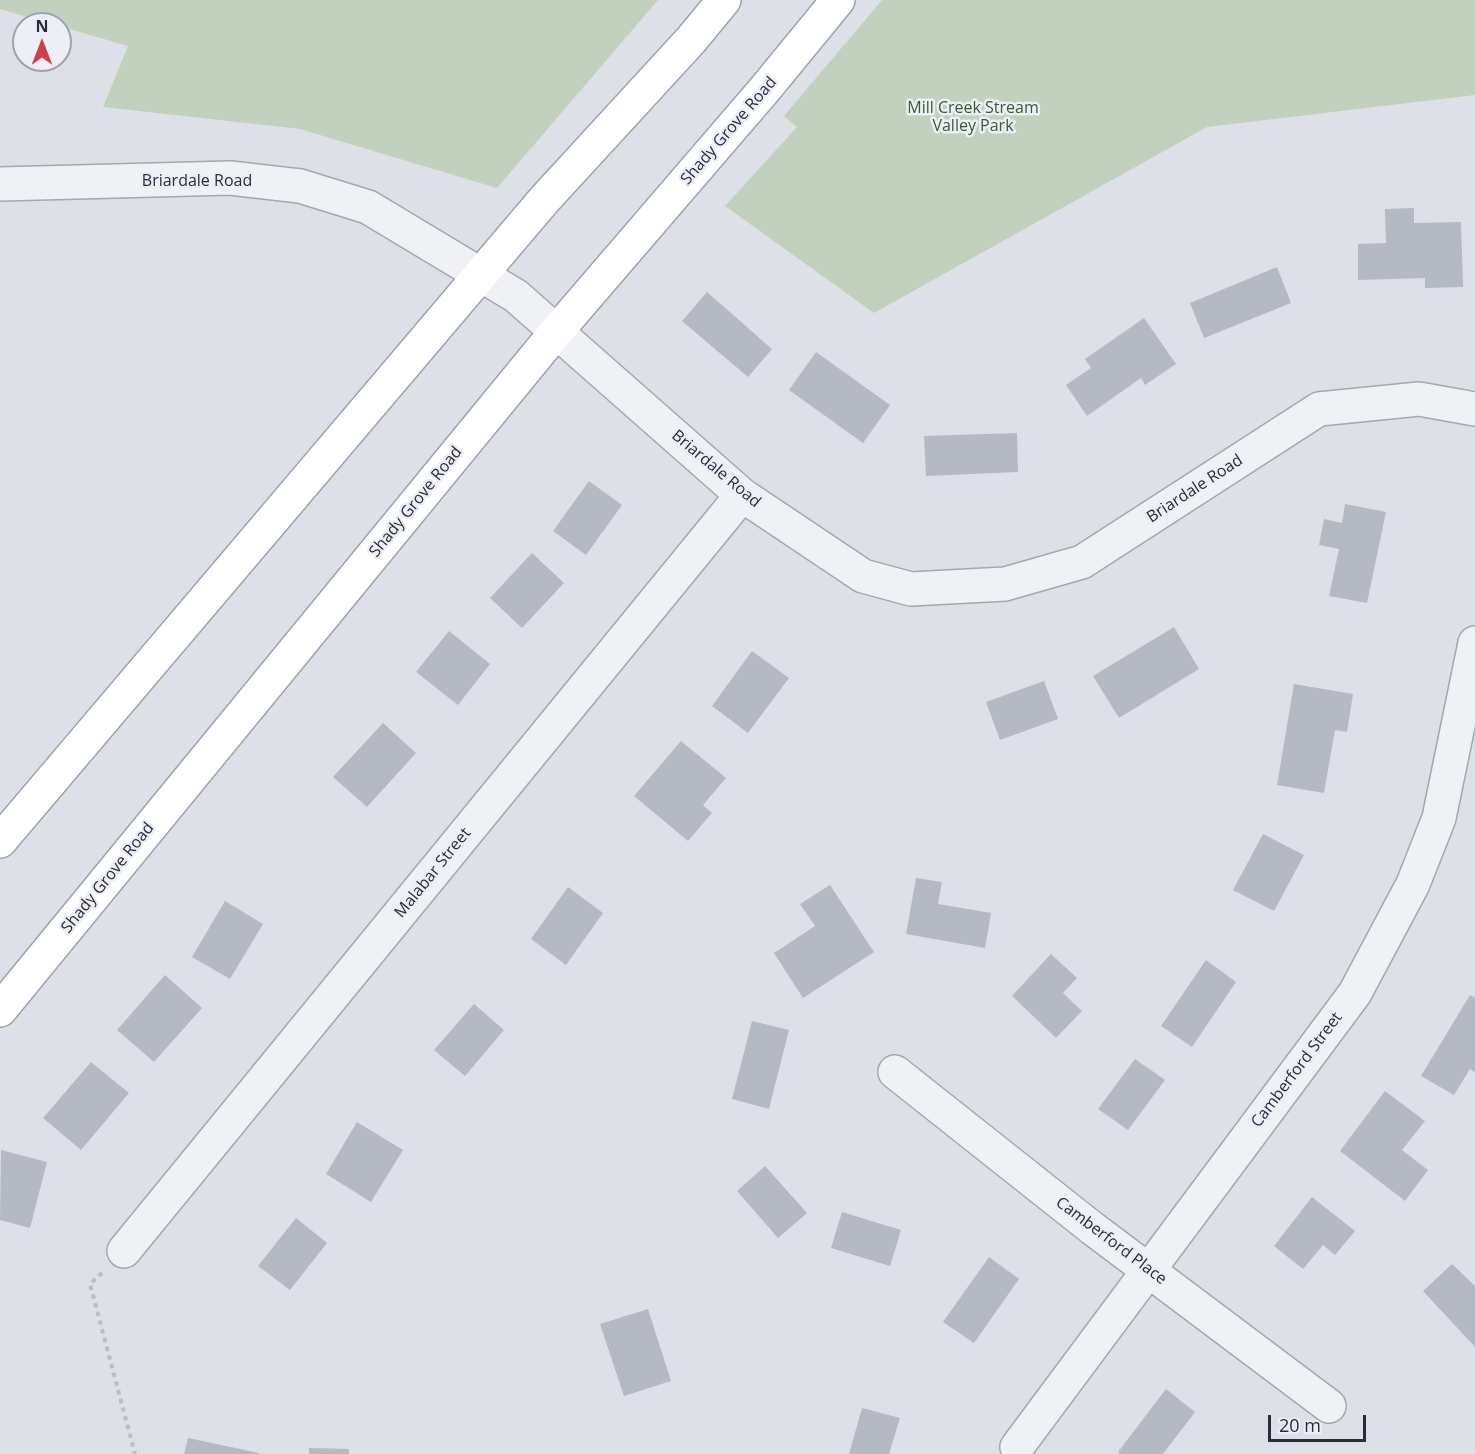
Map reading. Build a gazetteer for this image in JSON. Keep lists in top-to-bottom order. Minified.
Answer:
{"streets":{"main road":["Shady Grove Road"],"street":["Briardale Road","Malabar Street","Camberford Street","Camberford Place"]},"crossings":[["Shady Grove Road","Briardale Road"],["Briardale Road","Malabar Street"],["Camberford Street","Camberford Place"]],"parks":["Mill Creek Stream Valley Park"],"scale_bar":"20 m","north":"top"}
